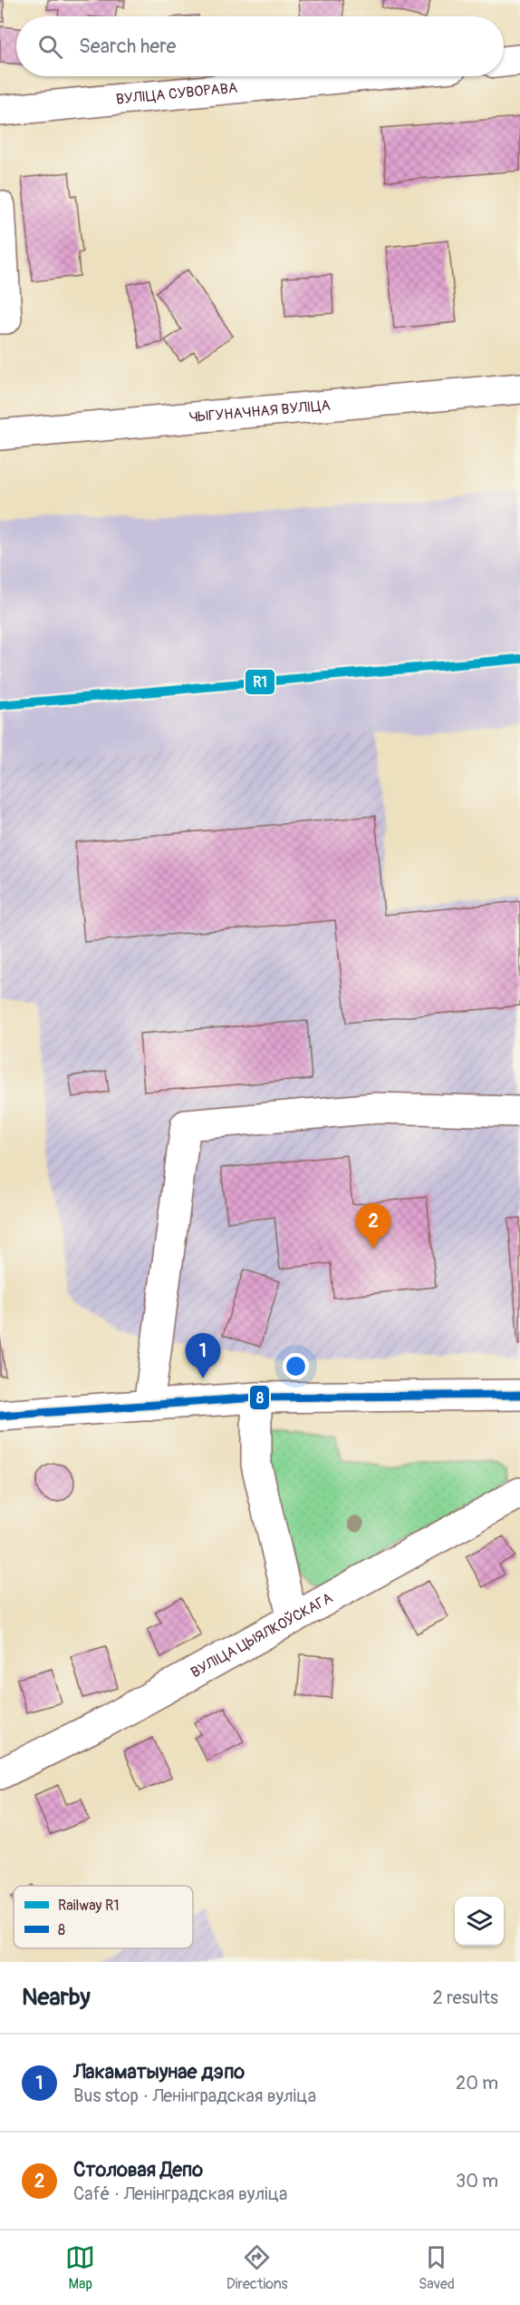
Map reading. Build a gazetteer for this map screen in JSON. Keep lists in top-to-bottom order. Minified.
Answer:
{"streets":{"street":["ВУЛІЦА СУВОРАВА","ЧЫГУНАЧНАЯ ВУЛІЦА","ВУЛІЦА ЦЫЯЛКОЎСКАГА"]},"lines":["rail line R1","transit line 8"],"legend":["Railway R1","8"],"page":{"search":"Search here","pins":["2","1"],"heading":["Nearby","2 results"],"list":[{"mark":"1","name":"Лакаматыунае дэпо","note":"Bus stop · Ленінградская вуліца","value":"20 m"},{"mark":"2","name":"Столовая Депо","note":"Café · Ленінградская вуліца","value":"30 m"}],"nav":["Map","Directions","Saved"]}}
